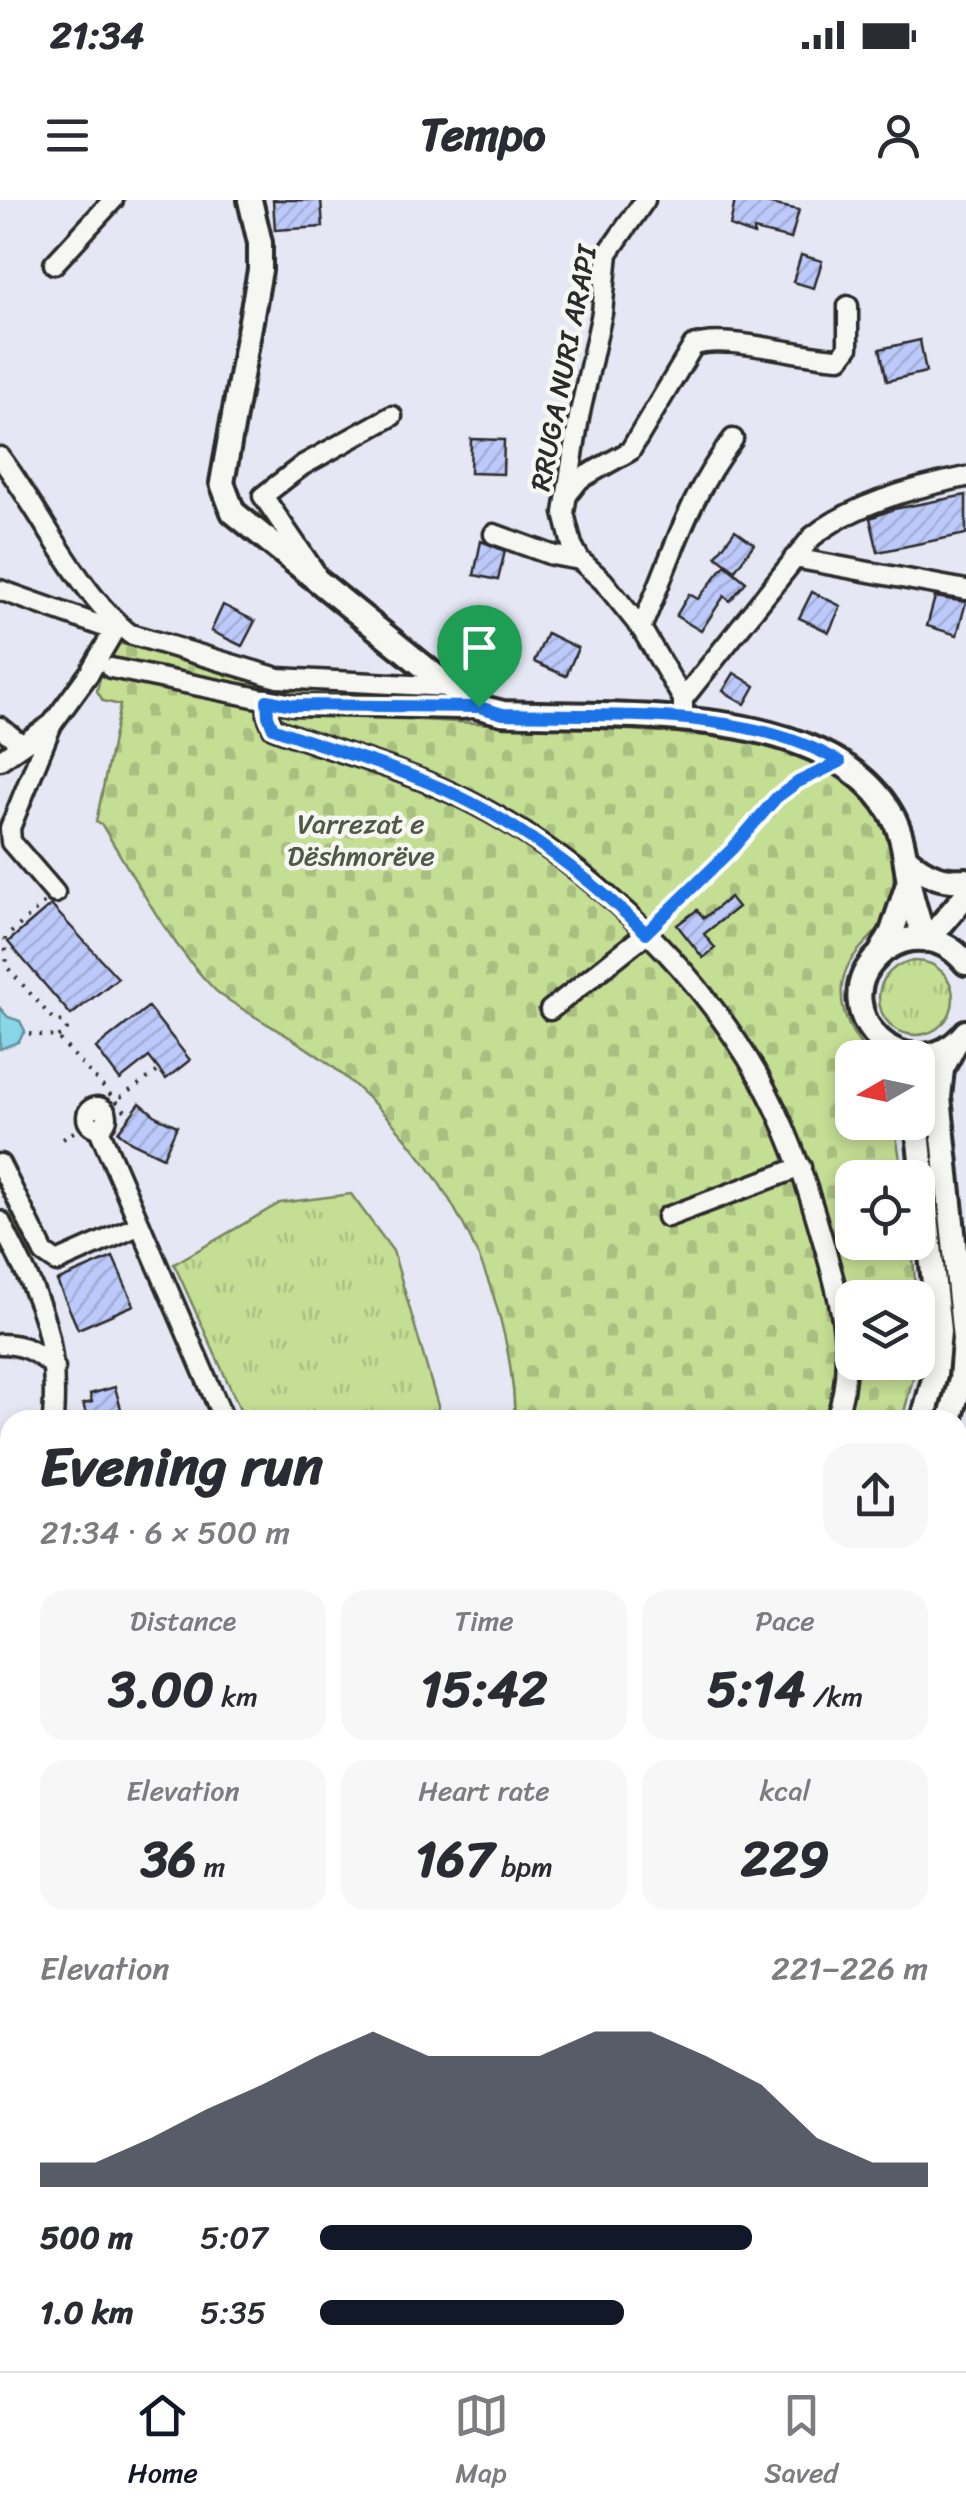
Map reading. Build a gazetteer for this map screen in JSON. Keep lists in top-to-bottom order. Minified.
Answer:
{"streets":{"street":["RRUGA NURI ARAPI"]},"parks":["Varrezat e Dëshmorëve"],"north":"left","page":{"status":"21:34","header":"Tempo","heading":["Evening run","21:34 · 6 × 500 m"],"stats":[["Distance","3.00 km"],["Time","15:42"],["Pace","5:14 /km"],["Elevation","36 m"],["Heart rate","167 bpm"],["kcal","229"]],"chart":["Elevation","221–226 m"],"list":[{"name":"500 m","note":"5:07"},{"name":"1.0 km","note":"5:35"}],"tabs":["Home","Map","Saved"]}}
